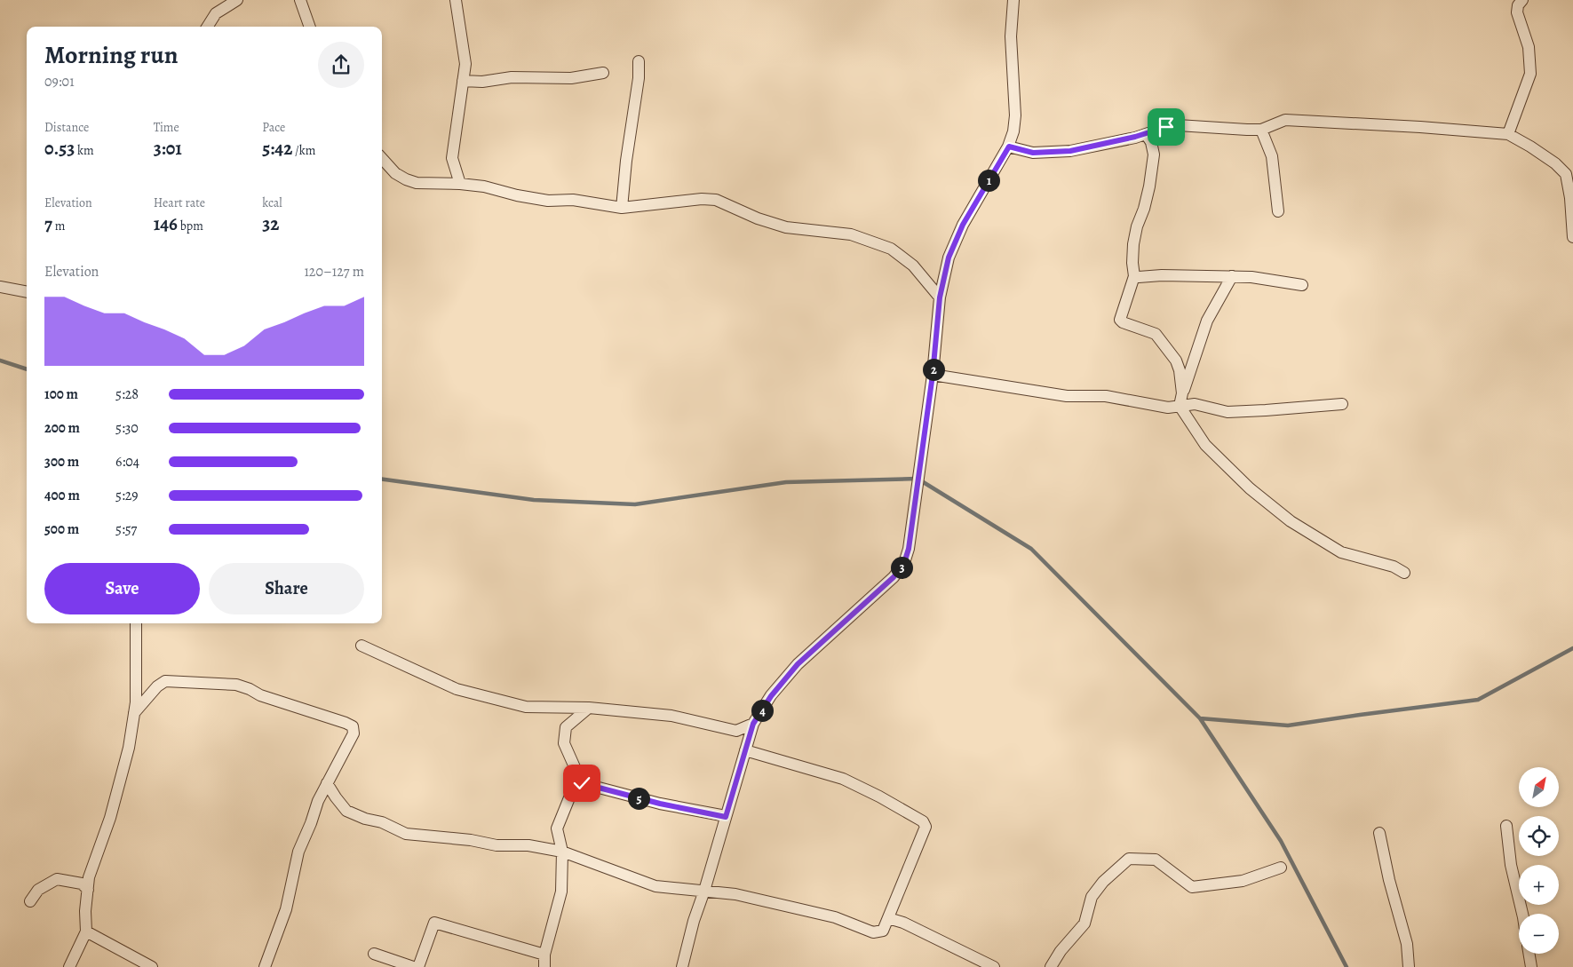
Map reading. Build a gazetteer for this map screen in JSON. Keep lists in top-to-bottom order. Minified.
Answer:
{"north":"top right","page":{"heading":["Morning run","09:01"],"stats":[["Distance","0.53 km"],["Time","3:01"],["Pace","5:42 /km"],["Elevation","7 m"],["Heart rate","146 bpm"],["kcal","32"]],"pins":["1","2","3","4","5"],"chart":["Elevation","120–127 m"],"list":[{"name":"100 m","note":"5:28"},{"name":"200 m","note":"5:30"},{"name":"300 m","note":"6:04"},{"name":"400 m","note":"5:29"},{"name":"500 m","note":"5:57"}],"buttons":["Save","Share"],"map_buttons":["+","−"]}}
